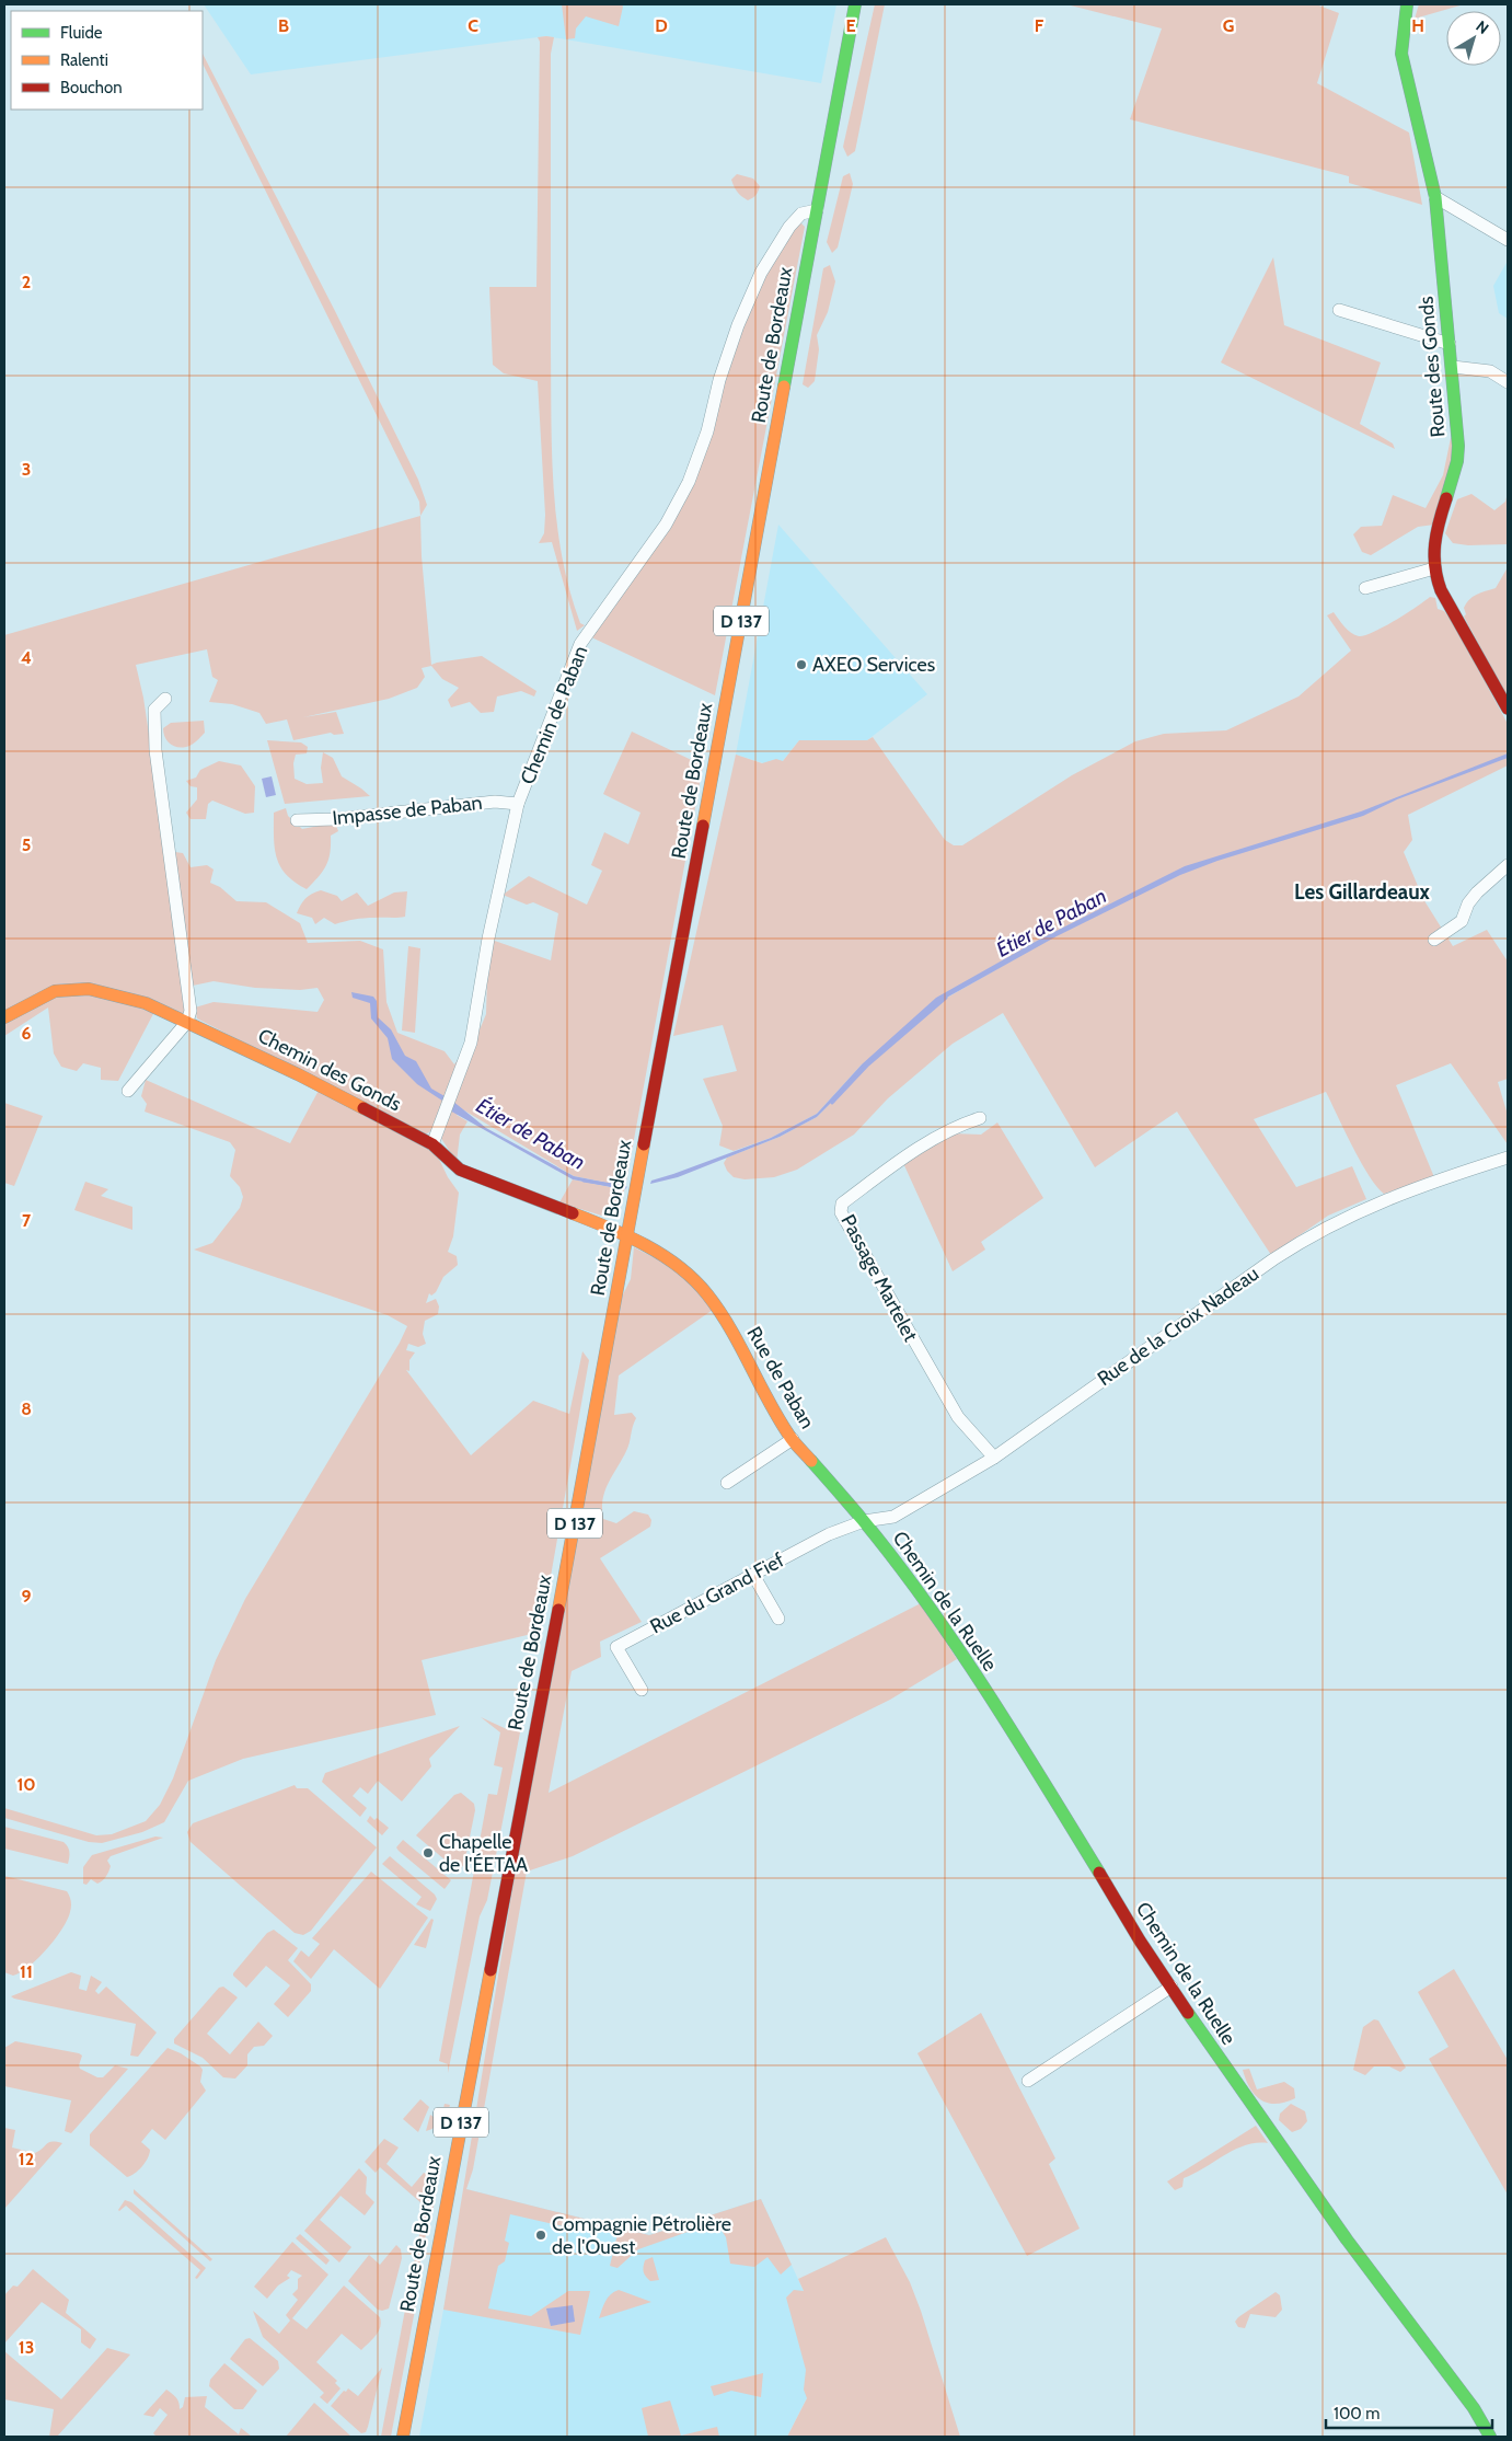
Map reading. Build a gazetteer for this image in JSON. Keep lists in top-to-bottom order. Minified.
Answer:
{"streets":{"street":["Route de Bordeaux","Route des Gonds","D 137","Chemin de Paban","Impasse de Paban","Chemin des Gonds","Passage Martelet","Rue de la Croix Nadeau","Rue de Paban","Rue du Grand Fief","Chemin de la Ruelle"]},"crossings":[["Route de Bordeaux","Chemin de Paban"],["Route de Bordeaux","Chemin des Gonds"],["Route de Bordeaux","Rue de Paban"],["Chemin de Paban","Impasse de Paban"],["Chemin de Paban","Chemin des Gonds"],["Chemin des Gonds","Rue de Paban"],["Passage Martelet","Rue de la Croix Nadeau"],["Rue de la Croix Nadeau","Rue de Paban"],["Rue de la Croix Nadeau","Rue du Grand Fief"],["Rue de la Croix Nadeau","Chemin de la Ruelle"],["Rue de Paban","Rue du Grand Fief"],["Rue de Paban","Chemin de la Ruelle"],["Rue du Grand Fief","Chemin de la Ruelle"]],"districts":["Les Gillardeaux"],"water":["Étier de Paban"],"places":["AXEO Services","Chapelle de l'ÉETAA","Compagnie Pétrolière de l'Ouest"],"legend":["Fluide","Ralenti","Bouchon"],"scale_bar":"100 m","north":"top right","grid":{"columns":["B","C","D","E","F","G","H"],"rows":["2","3","4","5","6","7","8","9","10","11","12","13"]}}
